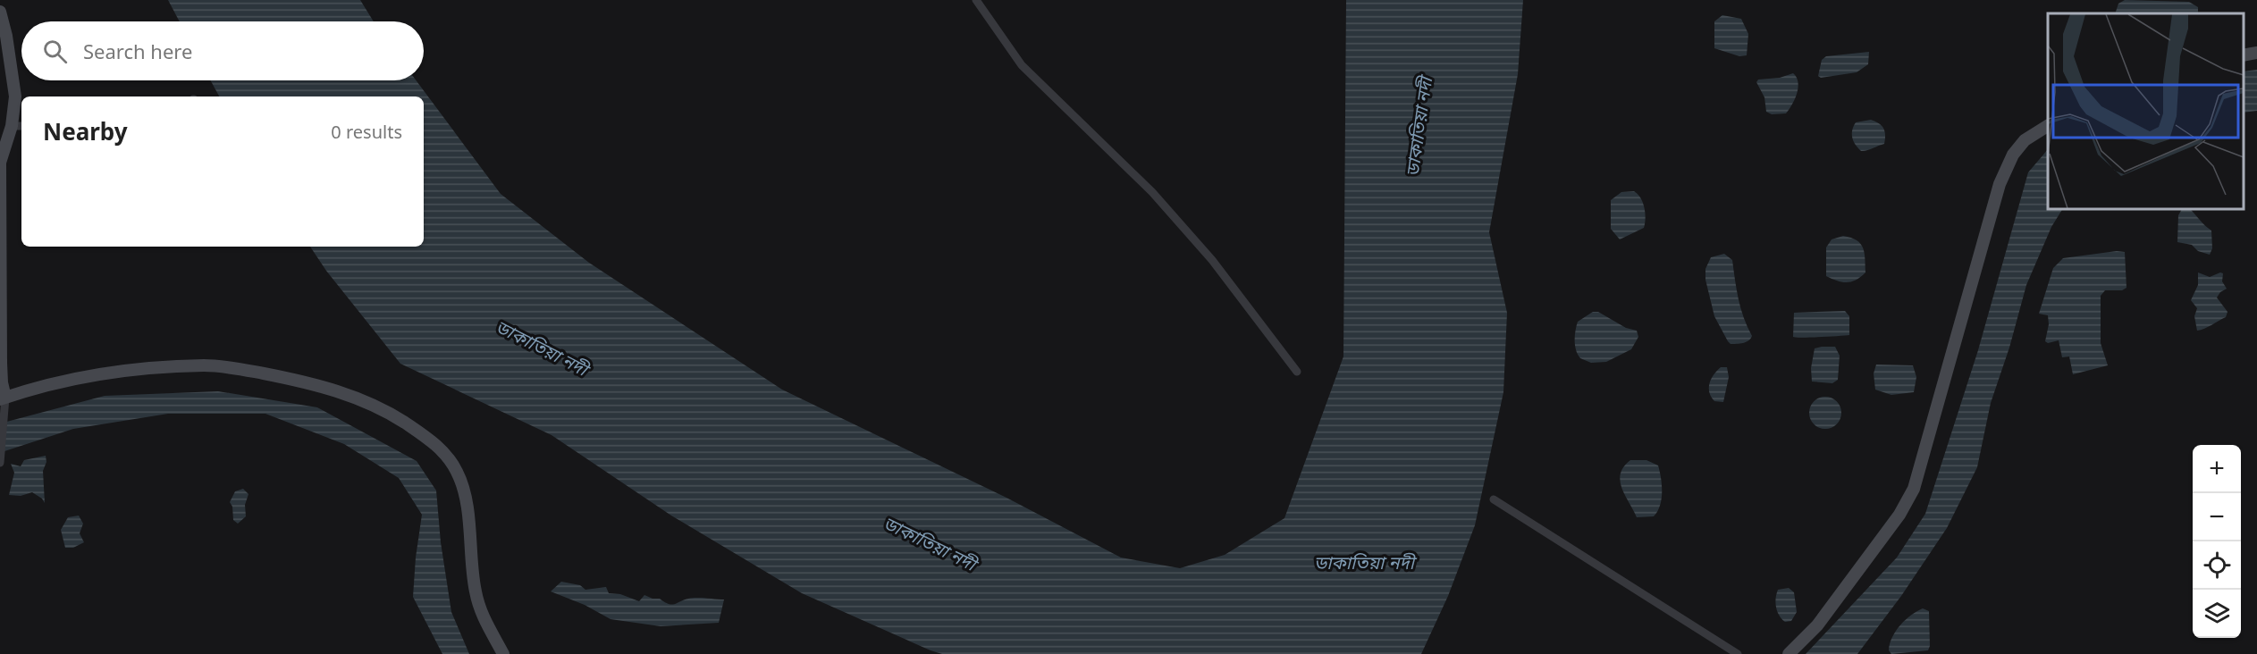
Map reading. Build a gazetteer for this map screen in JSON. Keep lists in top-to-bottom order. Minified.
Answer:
{"water":["ডাকাতিয়া নদী"],"page":{"search":"Search here","heading":["Nearby","0 results"],"map_buttons":["+","−"]}}
